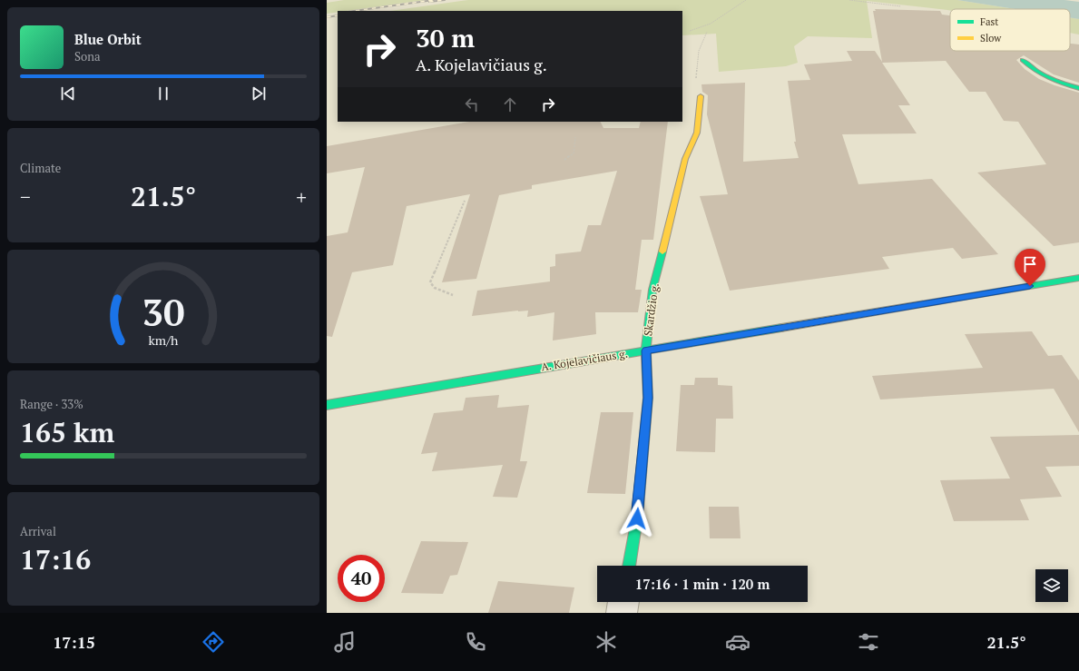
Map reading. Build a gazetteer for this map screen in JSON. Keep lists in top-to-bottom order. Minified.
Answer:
{"streets":{"street":["Skardžio g.","A. Kojelavičiaus g."]},"crossings":[["Skardžio g.","A. Kojelavičiaus g."]],"legend":["Fast","Slow"],"page":{"turn":["30 m","A. Kojelavičiaus g."],"song":["Blue Orbit","Sona"],"tile":["Climate",["Range · 33%","165 km"],["Arrival","17:16"]],"heat":["−","21.5°","+"],"limit":"40","trip":"17:16 · 1 min · 120 m","tabs":["17:15","21.5°"],"gauge":["30","km/h"]}}
